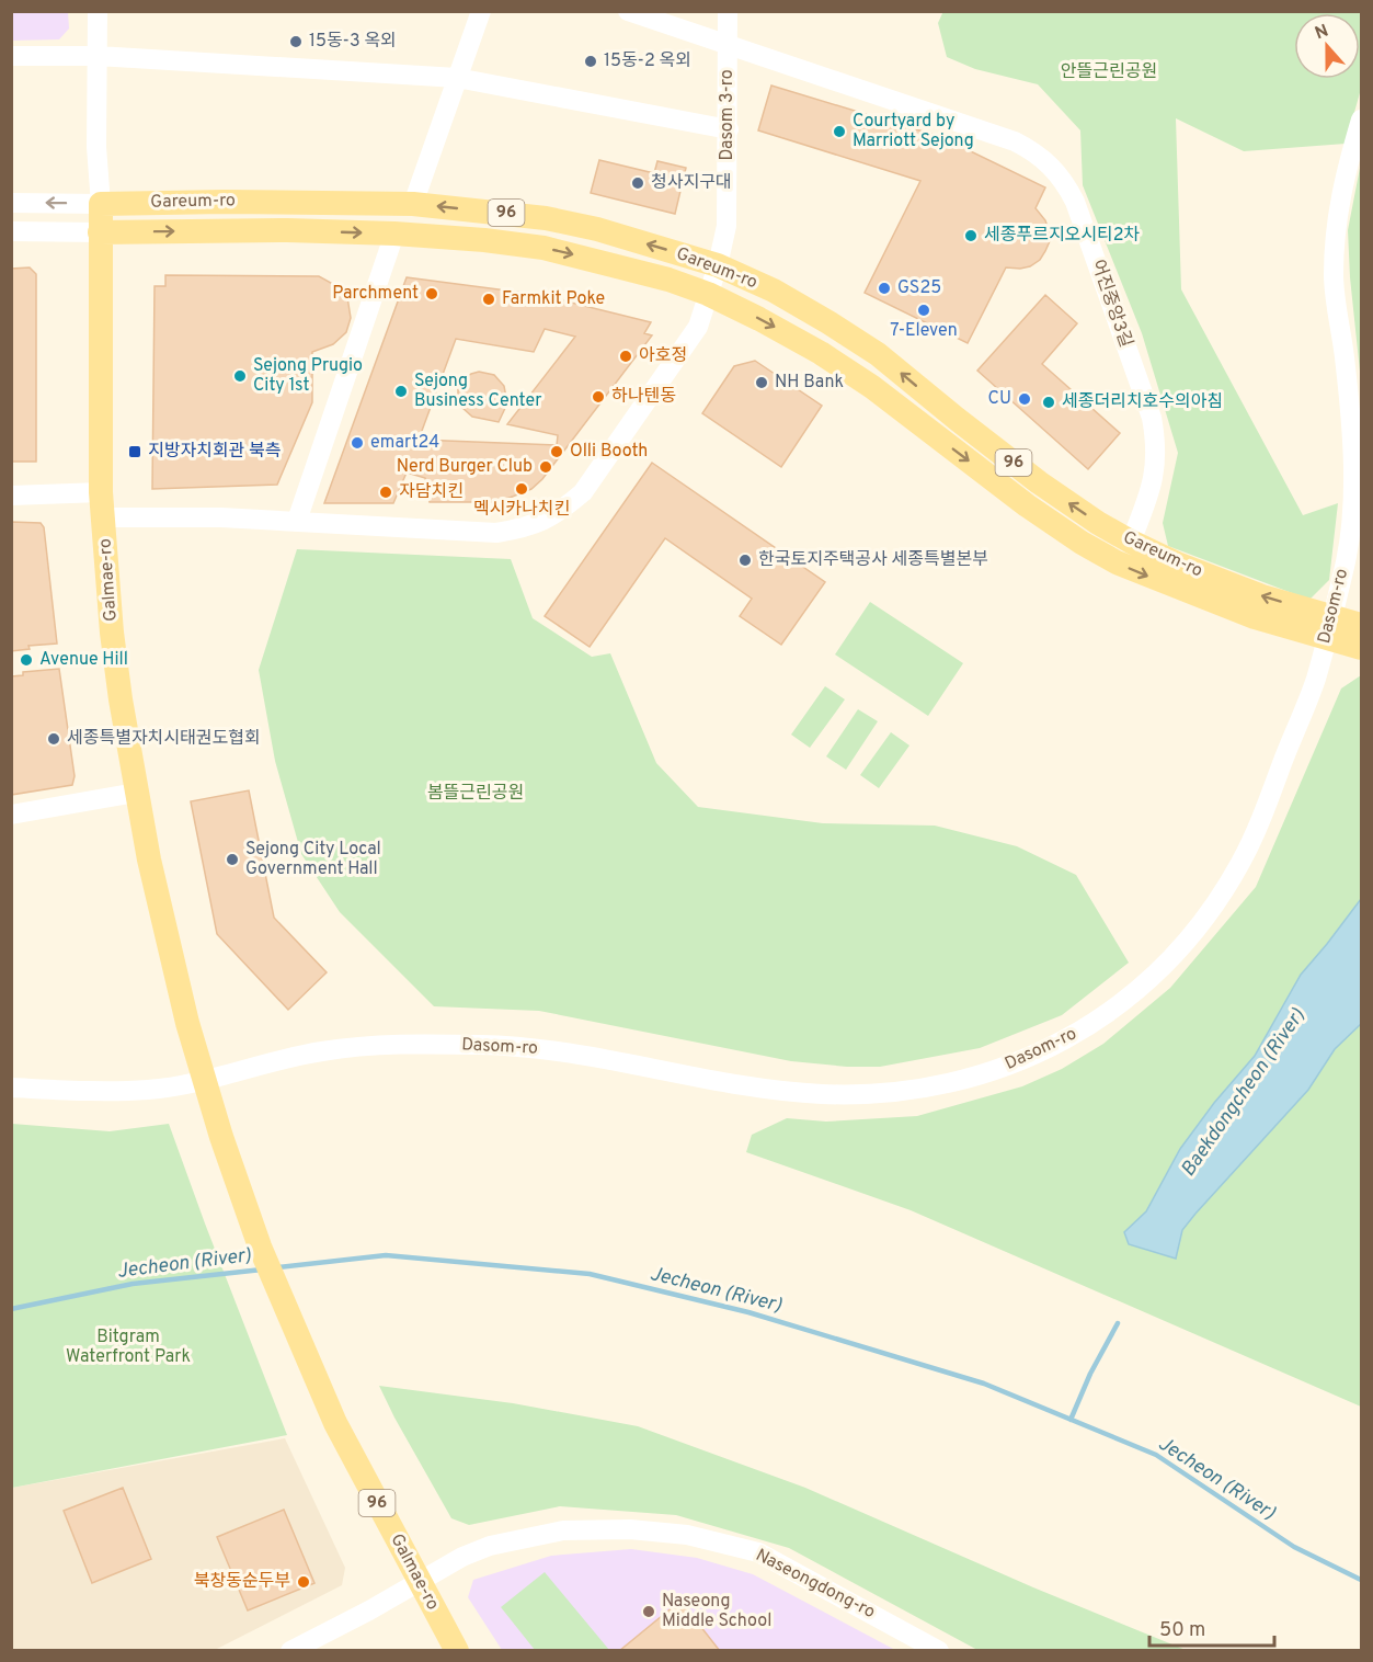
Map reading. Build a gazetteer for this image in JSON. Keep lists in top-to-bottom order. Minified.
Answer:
{"streets":{"main road":["Gareum-ro","96","Galmae-ro"],"street":["Dasom 3-ro","어진중앙3길","Dasom-ro","Naseongdong-ro"]},"crossings":[["Dasom 3-ro","Gareum-ro"],["Dasom 3-ro","어진중앙3길"],["Dasom 3-ro","Galmae-ro"],["Gareum-ro","96"],["Gareum-ro","어진중앙3길"],["Gareum-ro","Galmae-ro"],["Gareum-ro","Dasom-ro"],["96","Dasom-ro"],["Galmae-ro","Dasom-ro"],["Galmae-ro","Naseongdong-ro"]],"water":["Baekdongcheon (River)","Jecheon (River)"],"parks":["안뜰근린공원","봄뜰근린공원","Bitgram Waterfront Park"],"places":{"other":["15동-3 옥외","15동-2 옥외","Courtyard by Marriott Sejong","청사지구대","세종푸르지오시티2차","GS25","Parchment","Farmkit Poke","7-Eleven","아호정","Sejong Prugio City 1st","NH Bank","Sejong Business Center","하나텐동","CU","세종더리치호수의아침","emart24","Olli Booth","Nerd Burger Club","멕시카나치킨","자담치킨","한국토지주택공사 세종특별본부","Avenue Hill","세종특별자치시태권도협회","Sejong City Local Government Hall","북창동순두부","Naseong Middle School"],"transit":["지방자치회관 북측"]},"scale_bar":"50 m","north":"top"}
